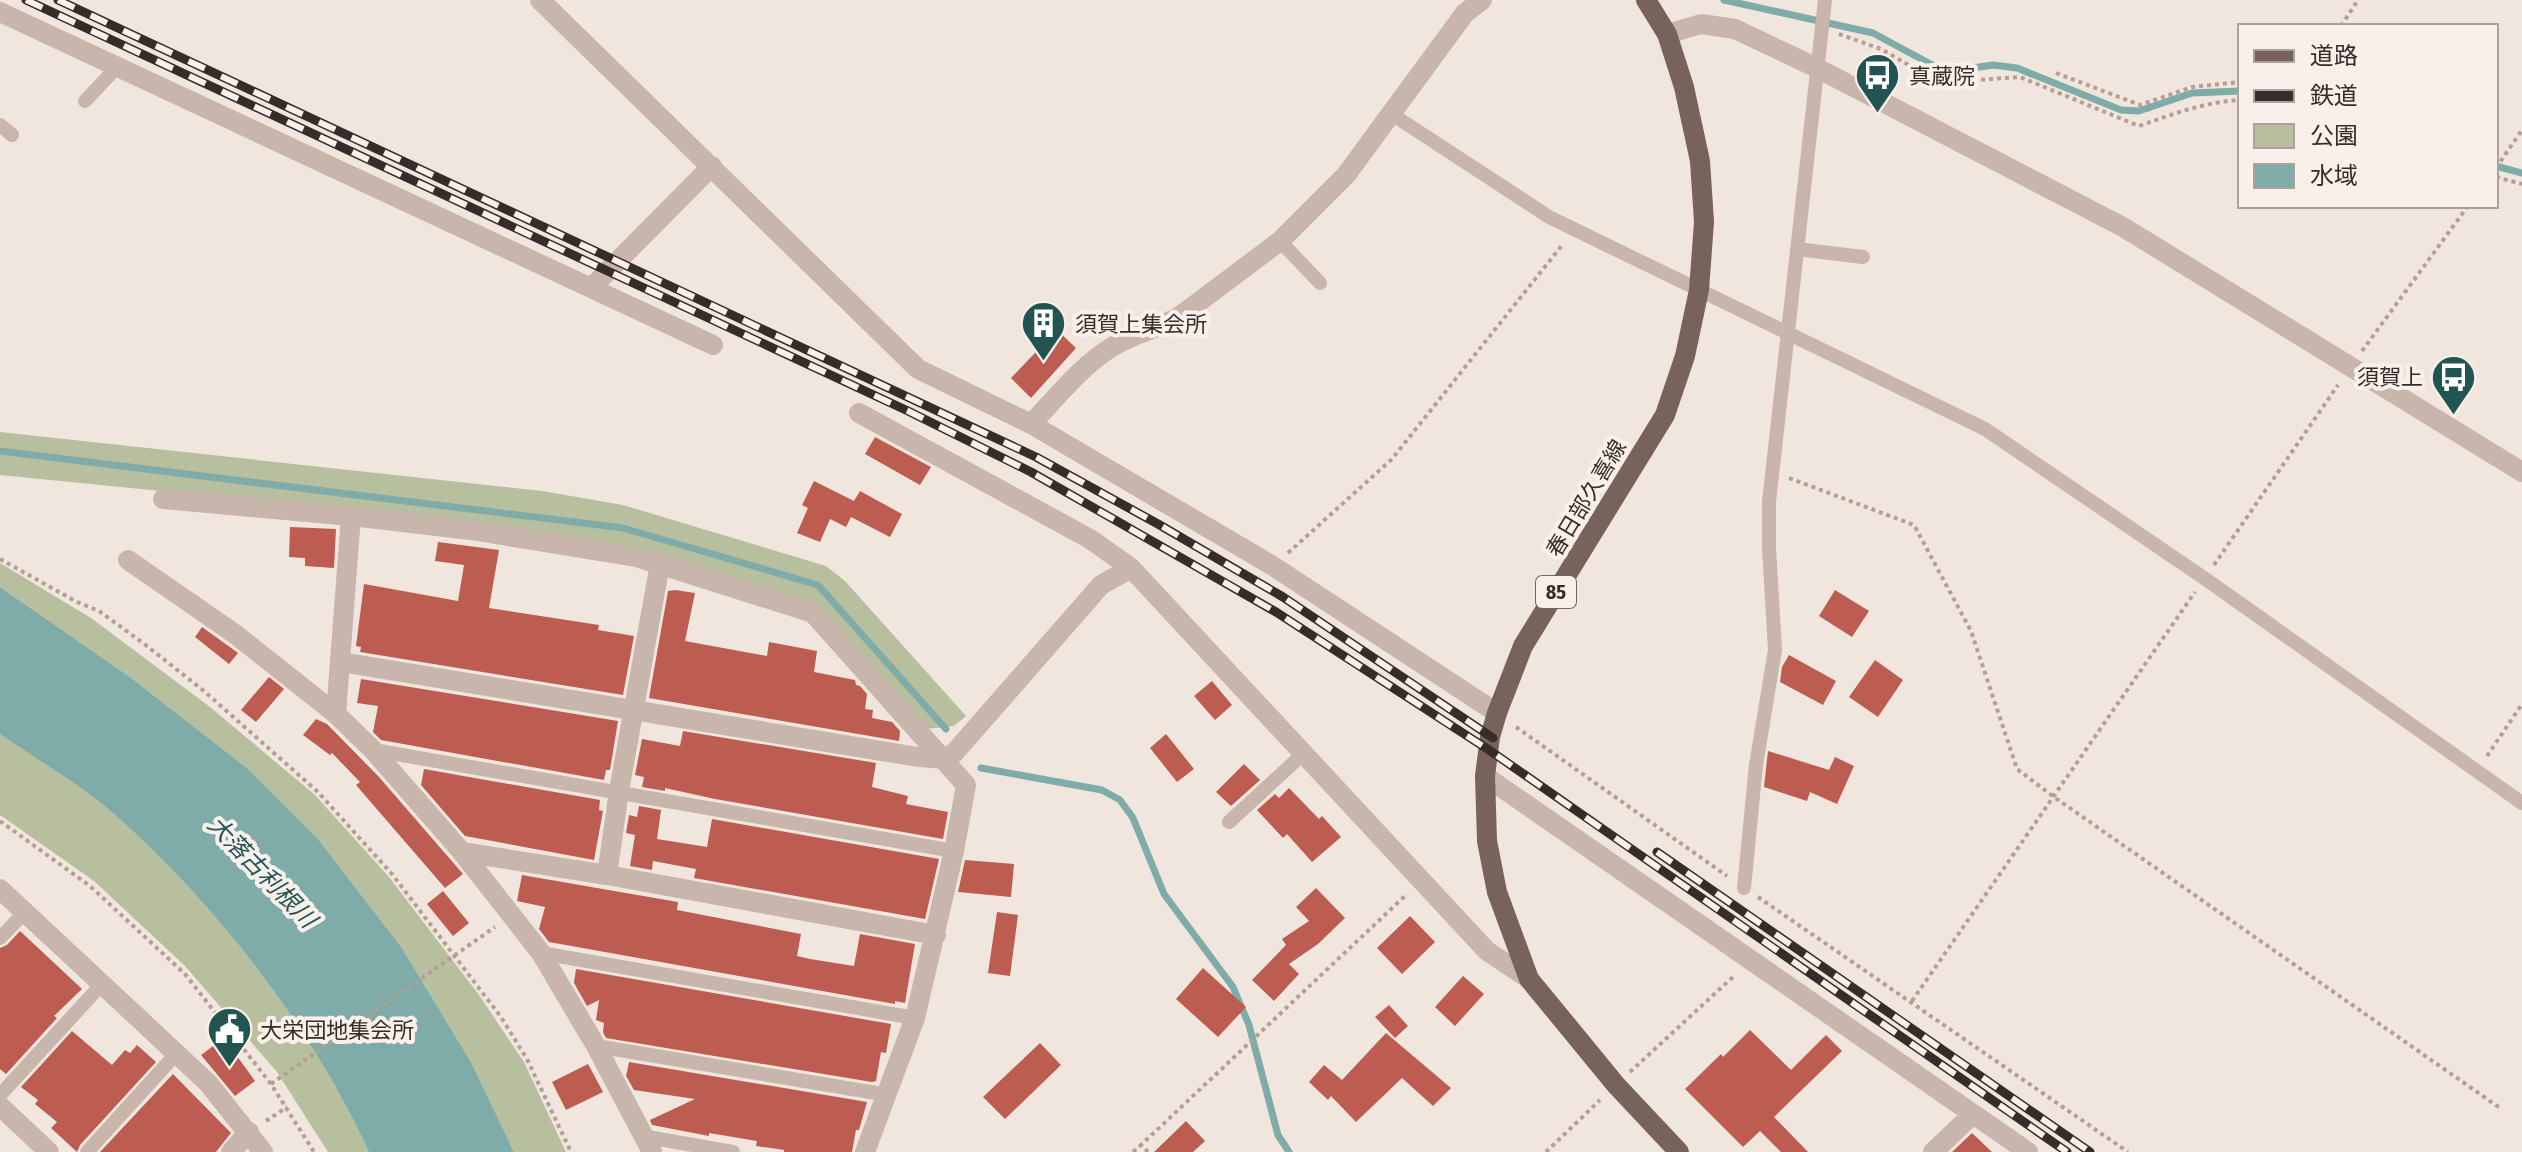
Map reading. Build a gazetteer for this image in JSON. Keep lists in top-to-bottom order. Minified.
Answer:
{"streets":{"main road":["春日部久喜線","85"]},"water":["大落古利根川"],"places":{"bus stop":["真蔵院","須賀上"],"building":["須賀上集会所"],"public building":["大栄団地集会所"]},"legend":["道路","鉄道","公園","水域"]}
